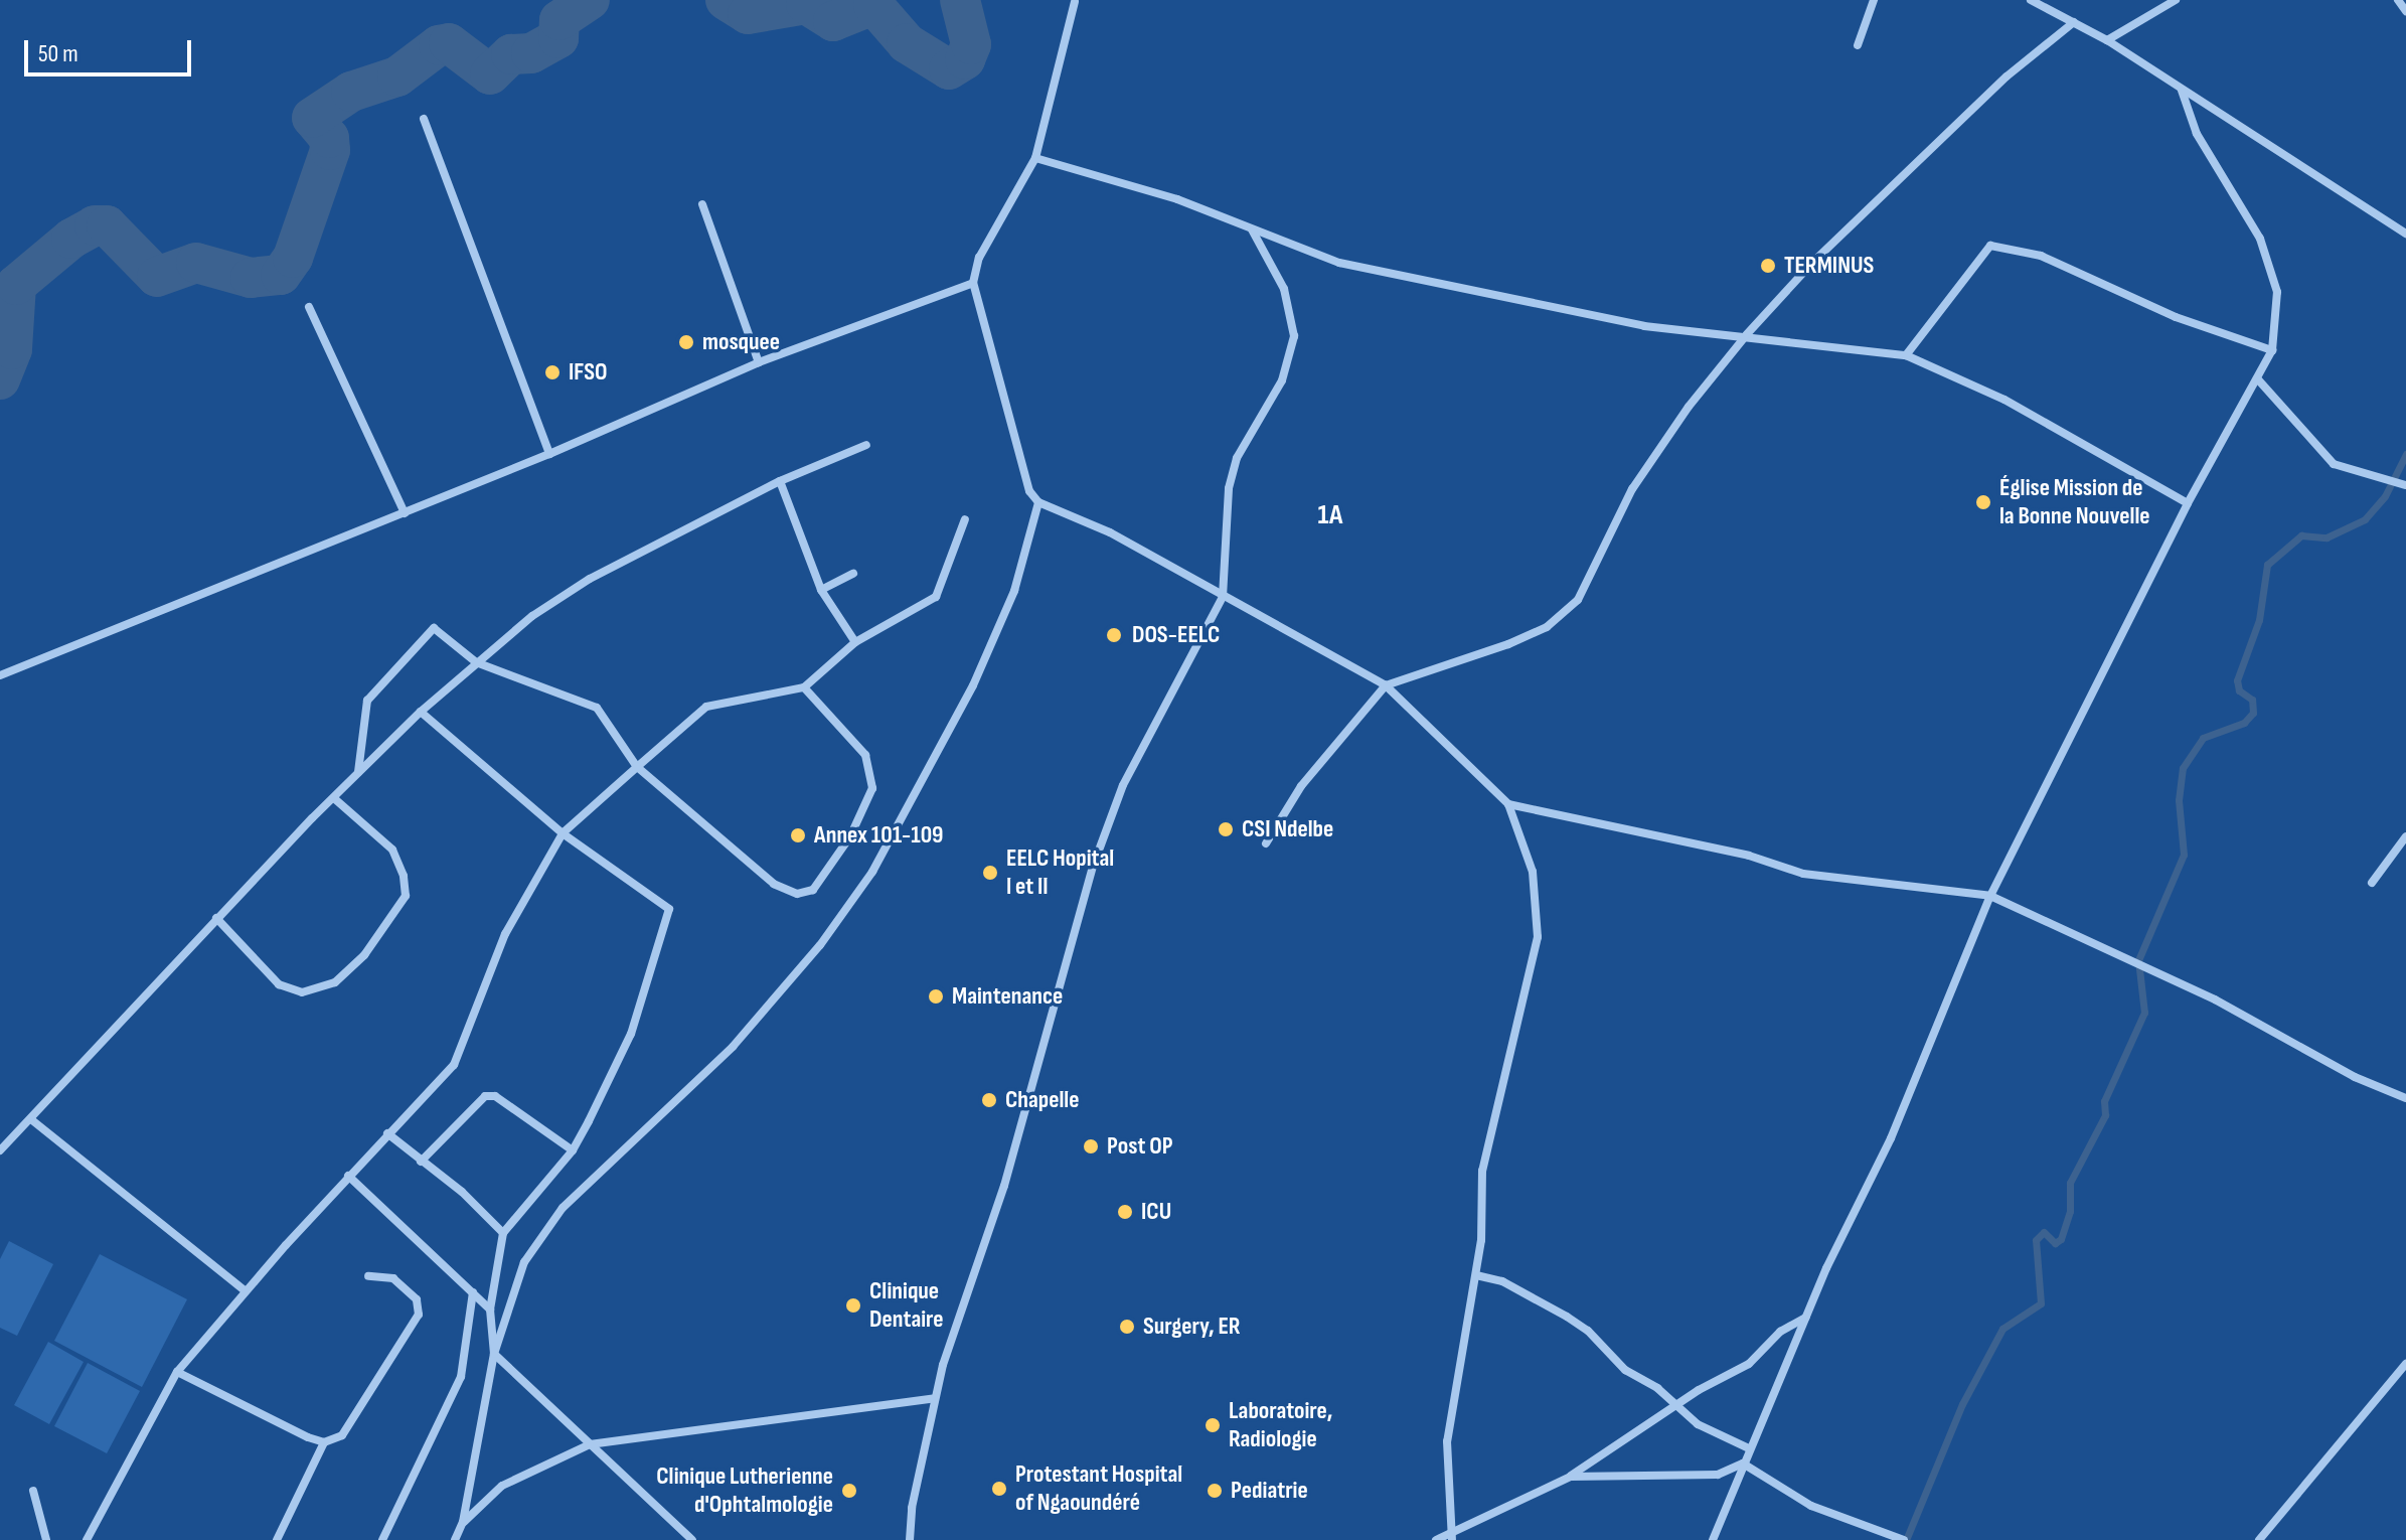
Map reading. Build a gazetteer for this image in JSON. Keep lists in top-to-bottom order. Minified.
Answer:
{"districts":["1A"],"places":["TERMINUS","mosquee","IFSO","Église Mission de la Bonne Nouvelle","DOS-EELC","CSI Ndelbe","Annex 101-109","EELC Hopital I et II","Maintenance","Chapelle","Post OP","ICU","Clinique Dentaire","Surgery, ER","Laboratoire, Radiologie","Protestant Hospital of Ngaoundéré","Clinique Lutherienne d'Ophtalmologie","Pediatrie"],"scale_bar":"50 m"}
